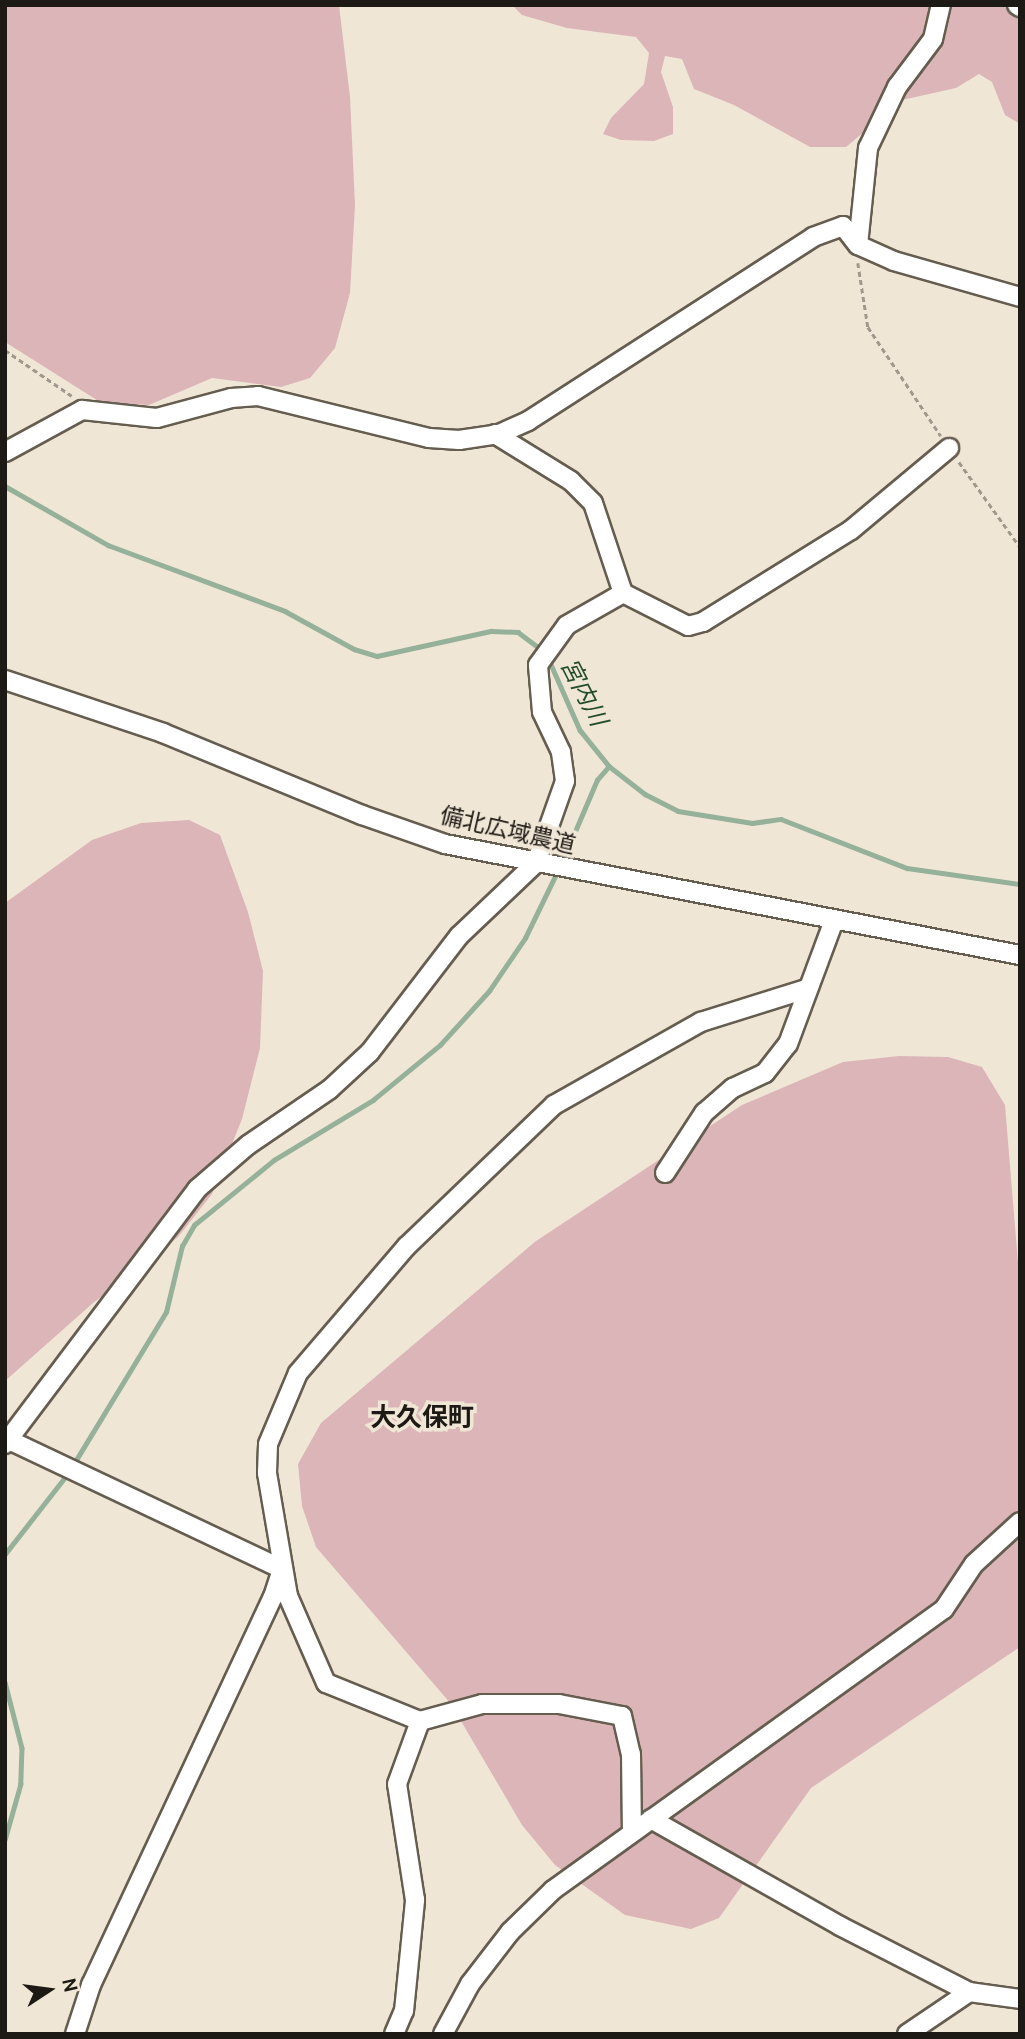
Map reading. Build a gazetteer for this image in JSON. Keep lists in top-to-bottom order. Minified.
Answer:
{"streets":{"street":["備北広域農道"]},"districts":["大久保町"],"water":["宮内川"],"north":"right"}
